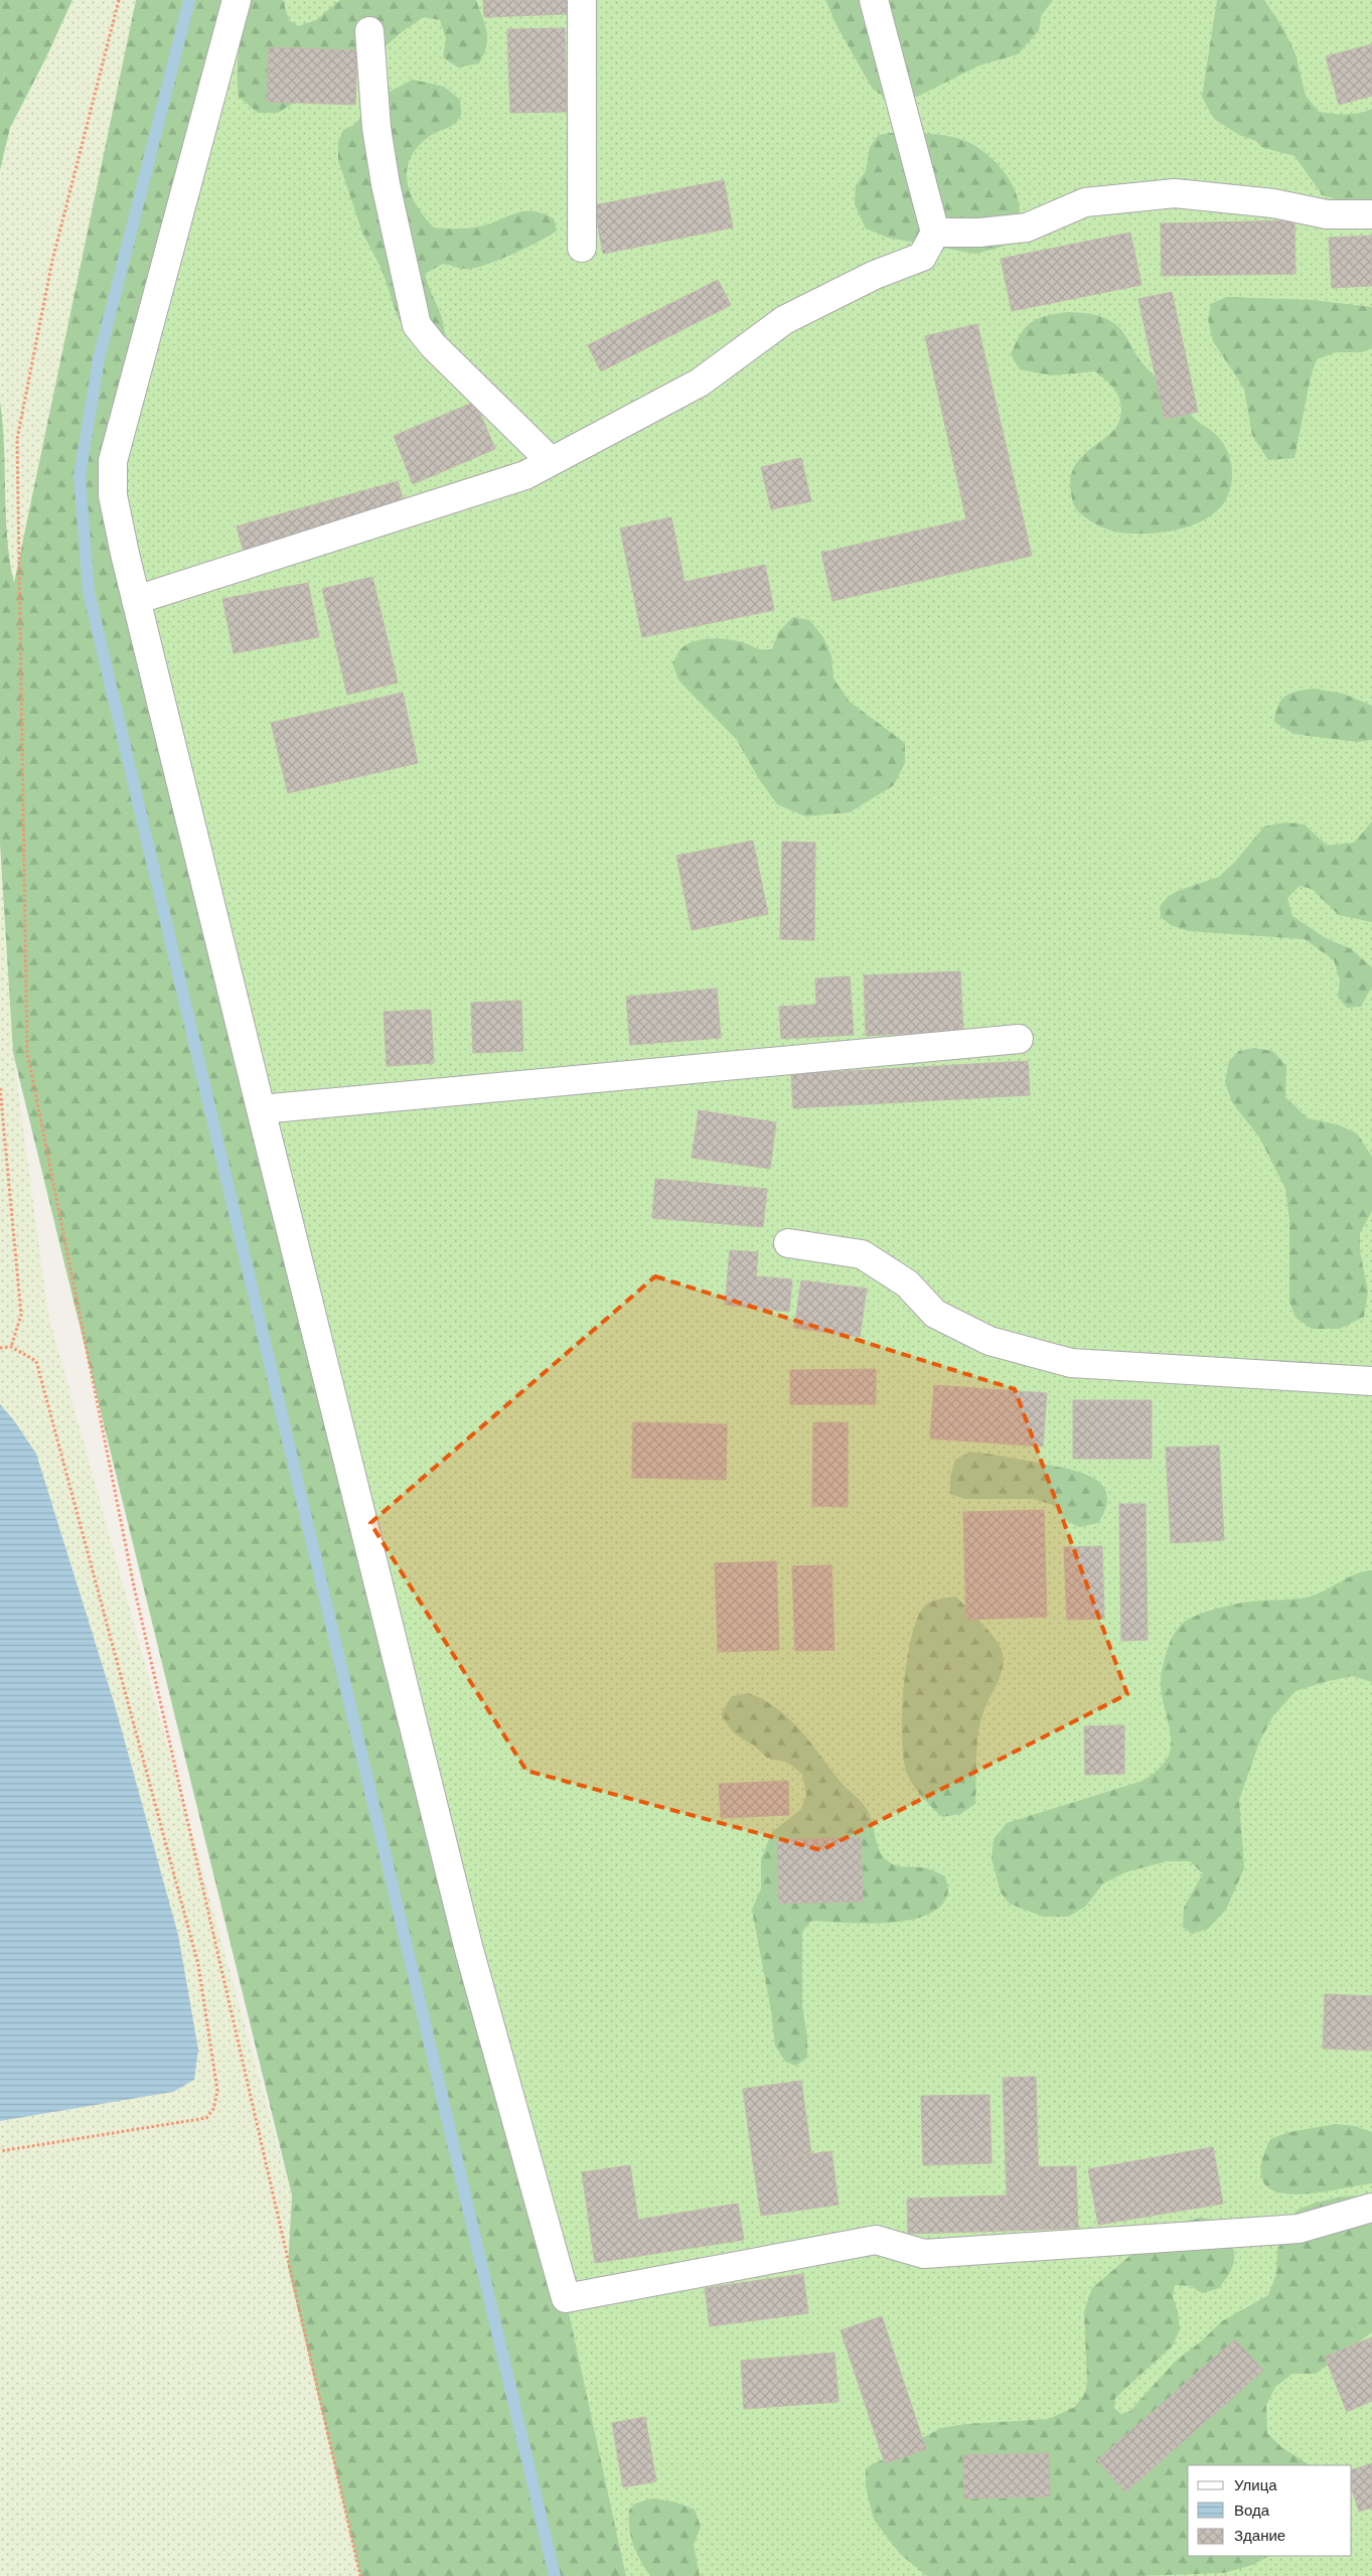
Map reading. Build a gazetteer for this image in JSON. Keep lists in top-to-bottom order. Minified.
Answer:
{"legend":["Улица","Вода","Здание"]}
